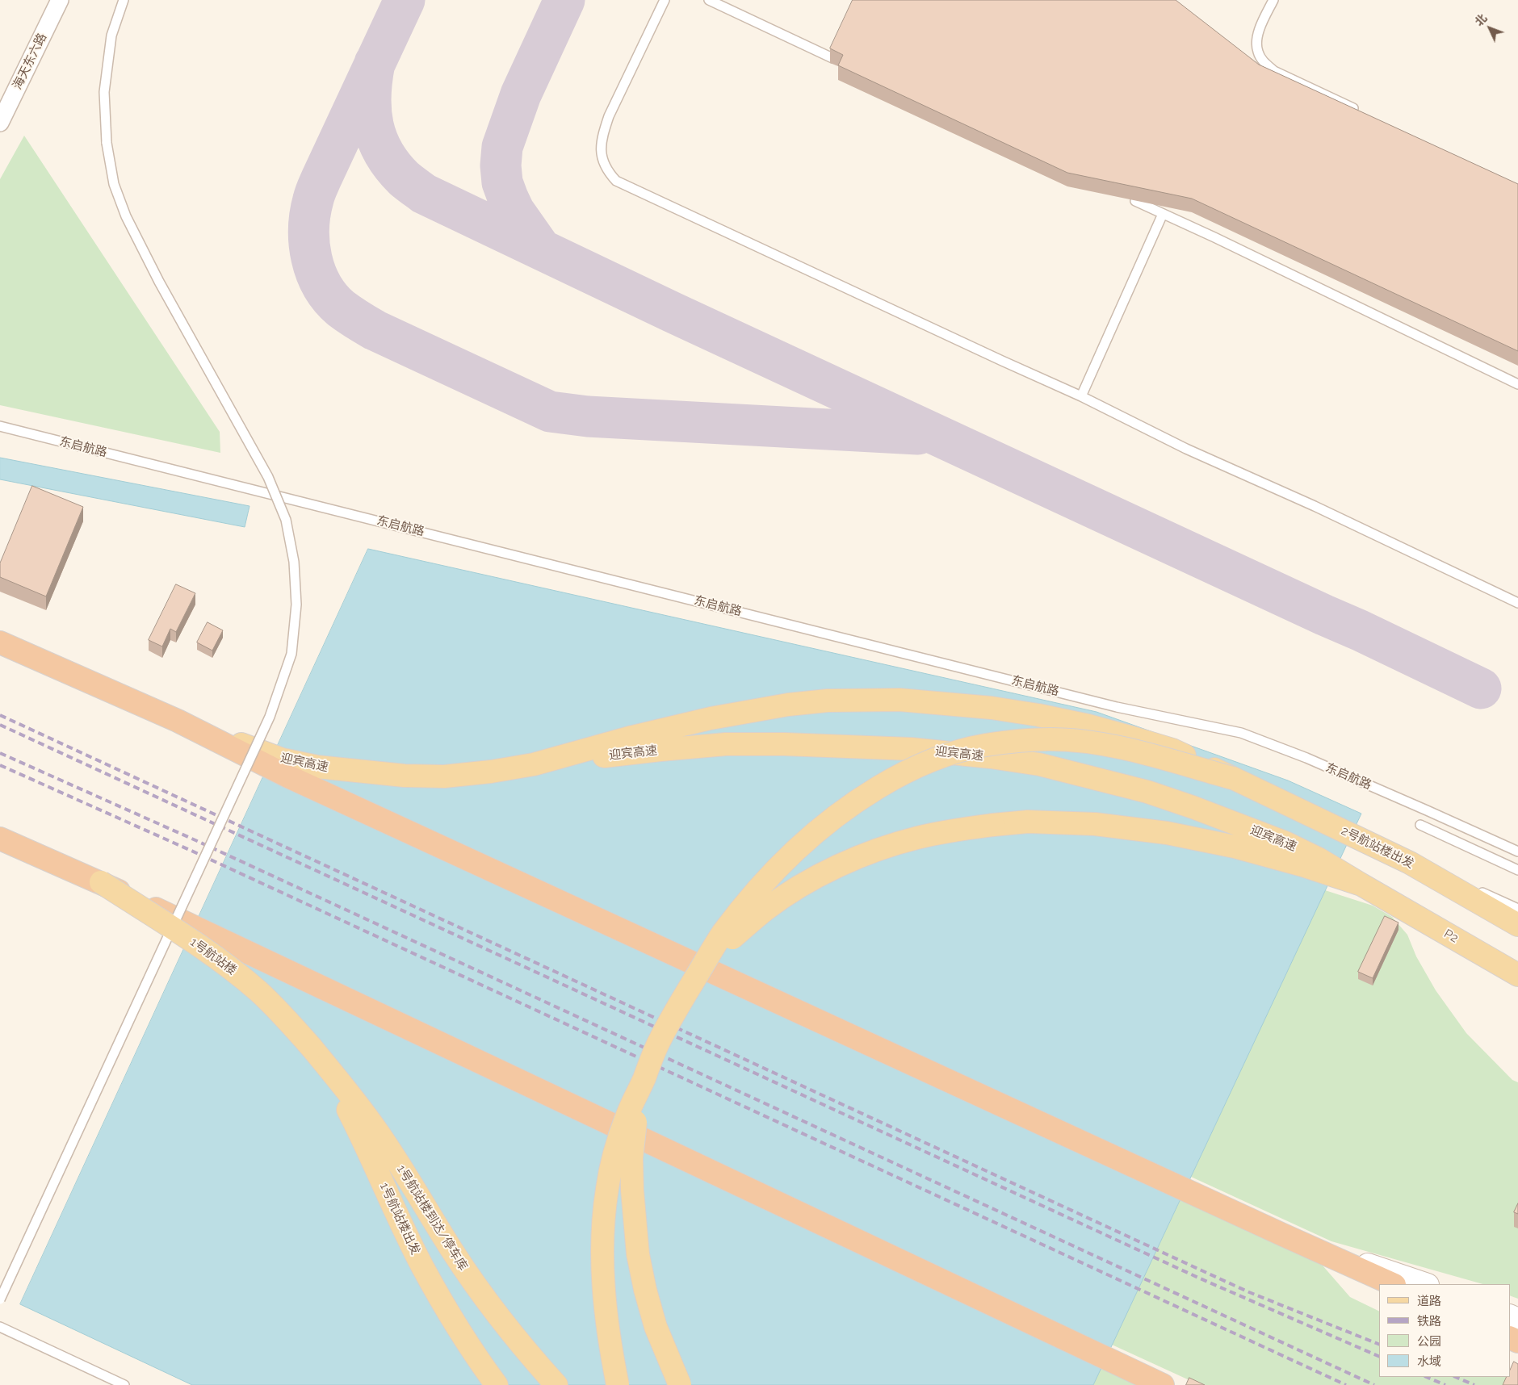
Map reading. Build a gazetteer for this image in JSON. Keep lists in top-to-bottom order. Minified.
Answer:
{"streets":{"main road":["迎宾高速","2号航站楼出发","P2","1号航站楼","1号航站楼到达/停车库","1号航站楼出发"],"street":["海天东六路"],"lane":["东启航路"]},"crossings":[["迎宾高速","2号航站楼出发"],["迎宾高速","P2"],["1号航站楼","1号航站楼到达/停车库"],["1号航站楼","1号航站楼出发"],["1号航站楼到达/停车库","1号航站楼出发"]],"legend":["道路","铁路","公园","水域"],"north":"top left"}
